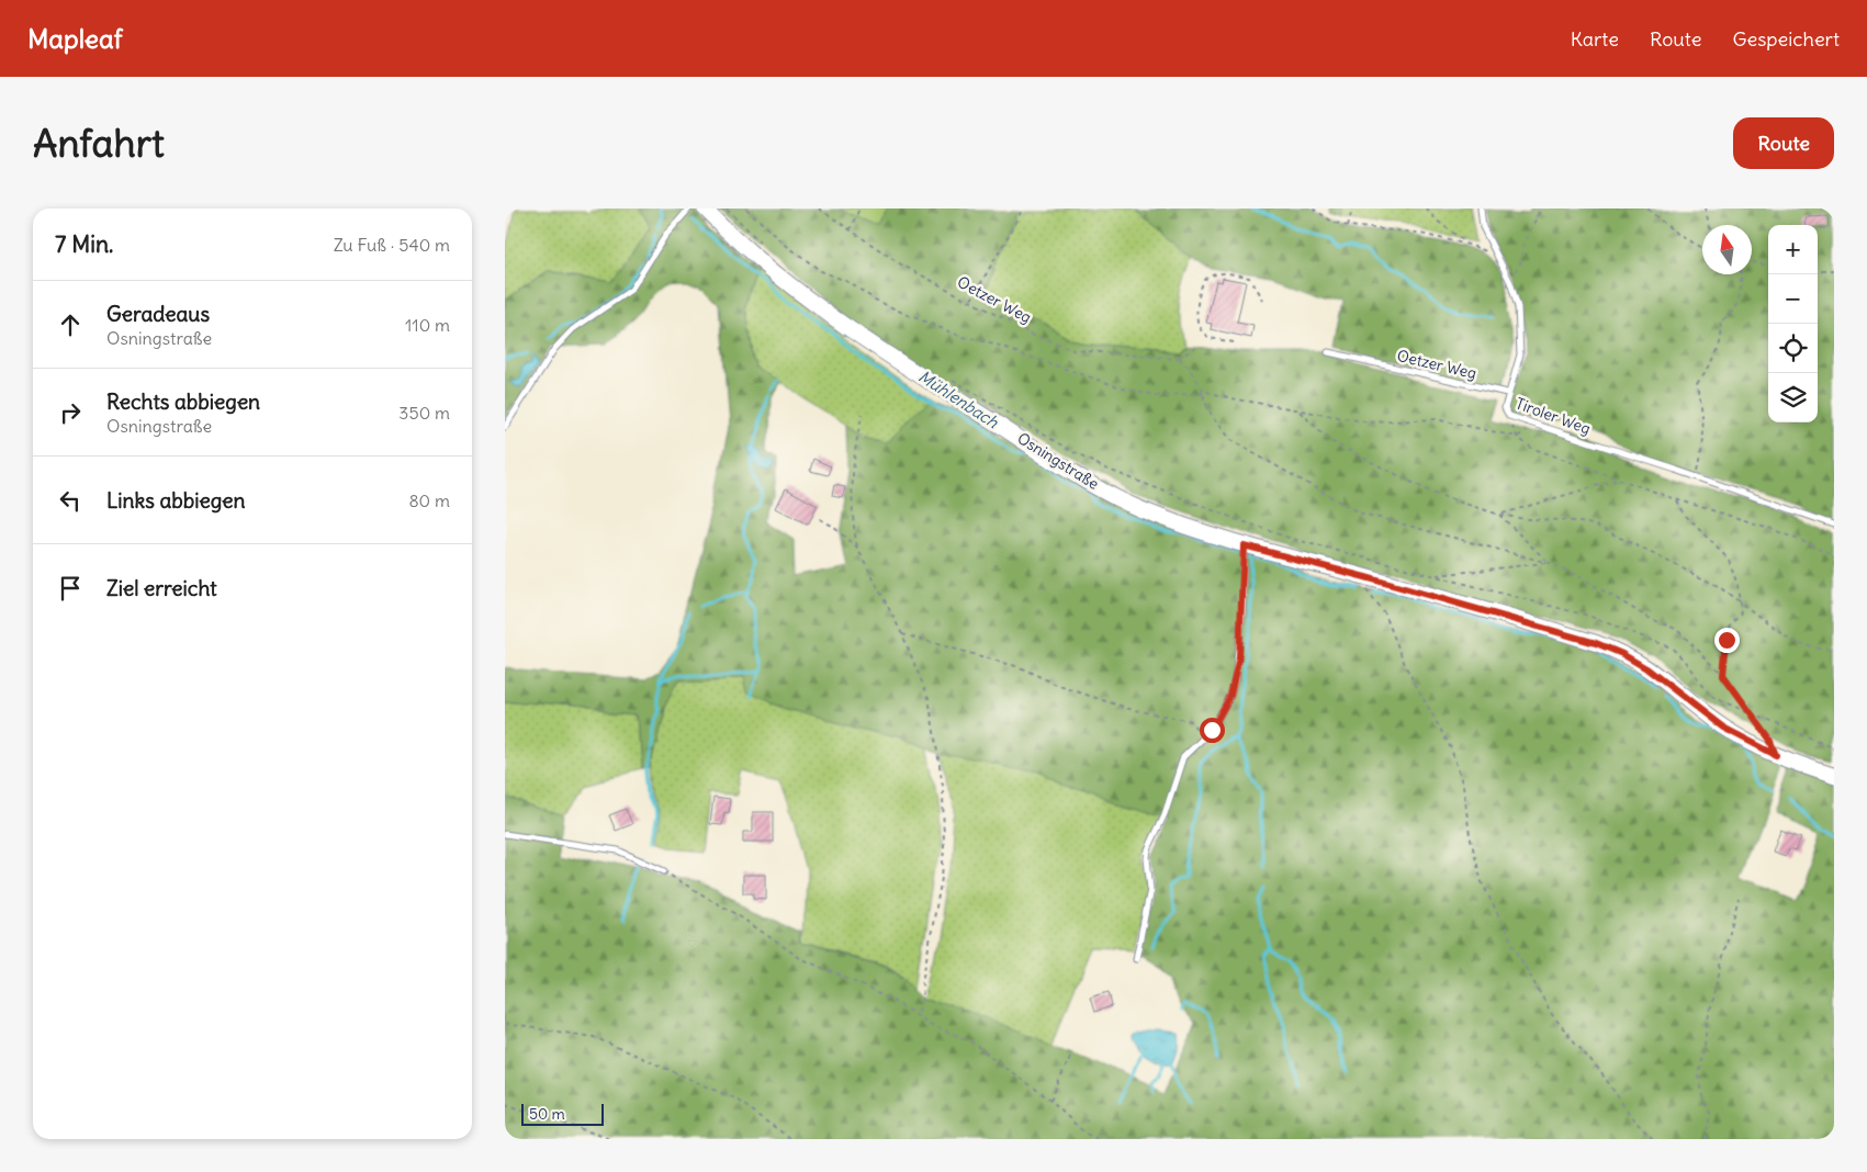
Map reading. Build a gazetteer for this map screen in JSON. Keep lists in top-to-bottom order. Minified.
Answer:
{"streets":{"main road":["Osningstraße"],"lane":["Oetzer Weg","Tiroler Weg"]},"crossings":[["Oetzer Weg","Tiroler Weg"]],"water":["Mühlenbach"],"scale_bar":"50 m","north":"top","page":{"header":"Mapleaf","nav":["Karte","Route","Gespeichert"],"buttons":"Route","title":"Anfahrt","heading":["7 Min.","Zu Fuß · 540 m"],"map_buttons":["+","−"],"list":[["Geradeaus","Osningstraße","110 m"],["Rechts abbiegen","Osningstraße","350 m"],["Links abbiegen","80 m"],"Ziel erreicht"],"scale":"50 m"}}
